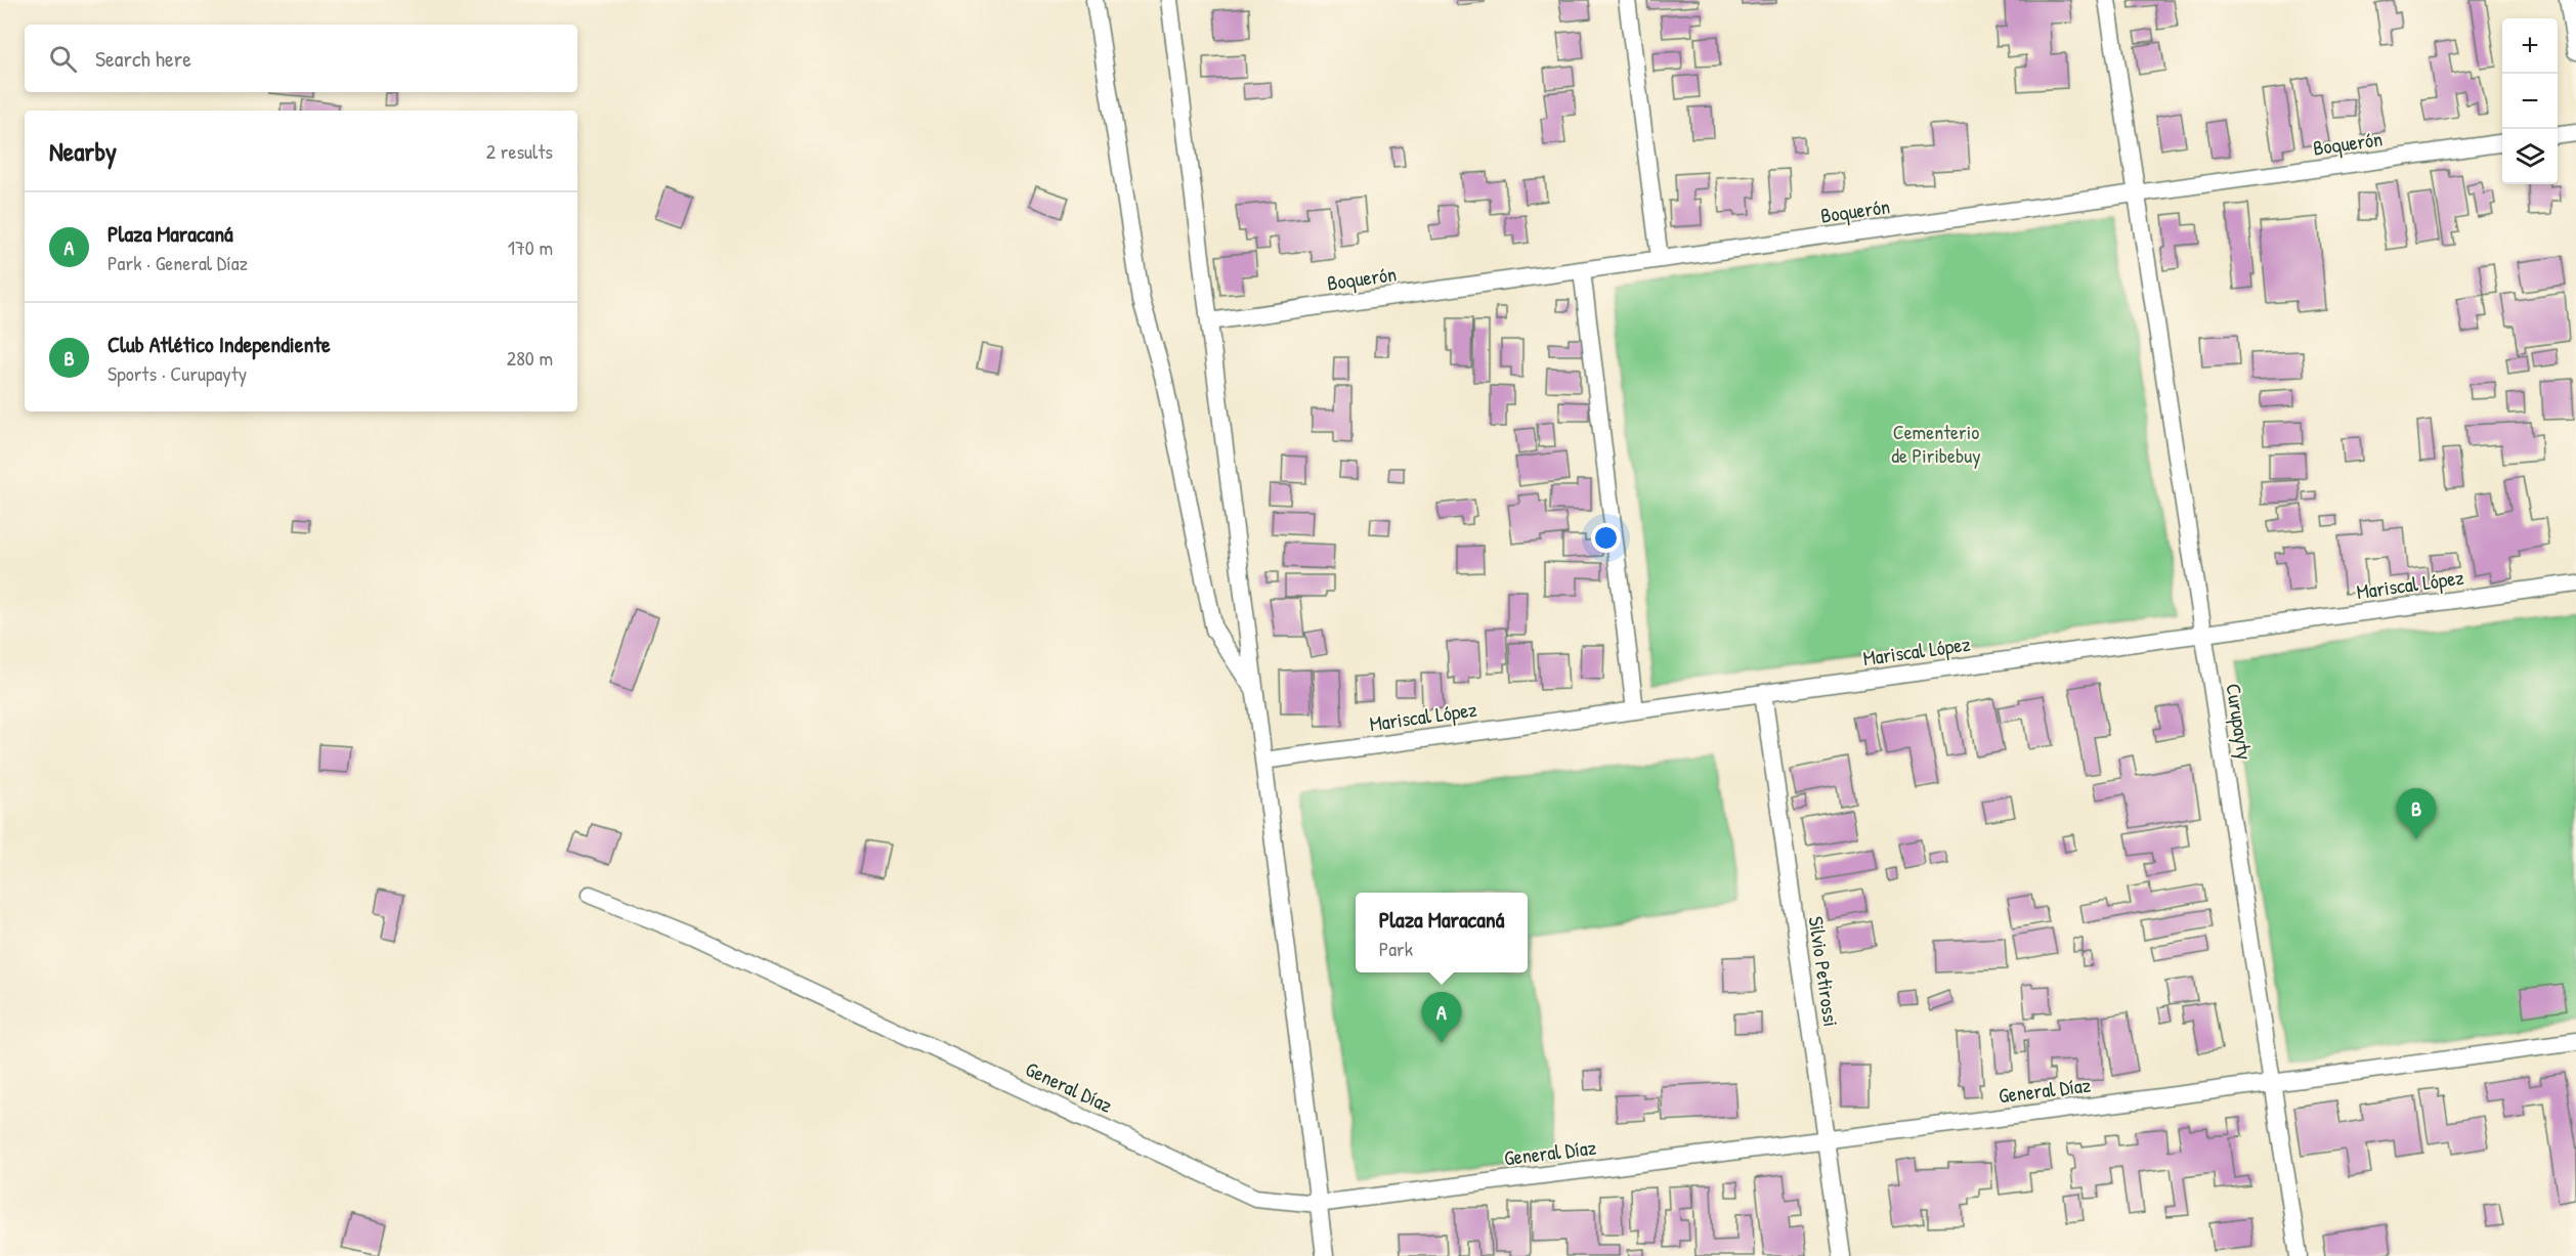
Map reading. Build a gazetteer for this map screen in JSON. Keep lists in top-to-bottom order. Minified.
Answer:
{"streets":{"street":["Boquerón","Mariscal López","Curupayty","Silvio Petirossi","General Díaz"]},"crossings":[["Boquerón","Curupayty"],["Mariscal López","Curupayty"],["Mariscal López","Silvio Petirossi"],["Curupayty","General Díaz"],["Silvio Petirossi","General Díaz"]],"parks":["Cementerio de Piribebuy"],"page":{"map_buttons":["+","−"],"search":"Search here","heading":["Nearby","2 results"],"list":[{"mark":"A","name":"Plaza Maracaná","note":"Park · General Díaz","value":"170 m"},{"mark":"B","name":"Club Atlético Independiente","note":"Sports · Curupayty","value":"280 m"}],"pins":["B","A"],"popup":["Plaza Maracaná","Park"]}}
